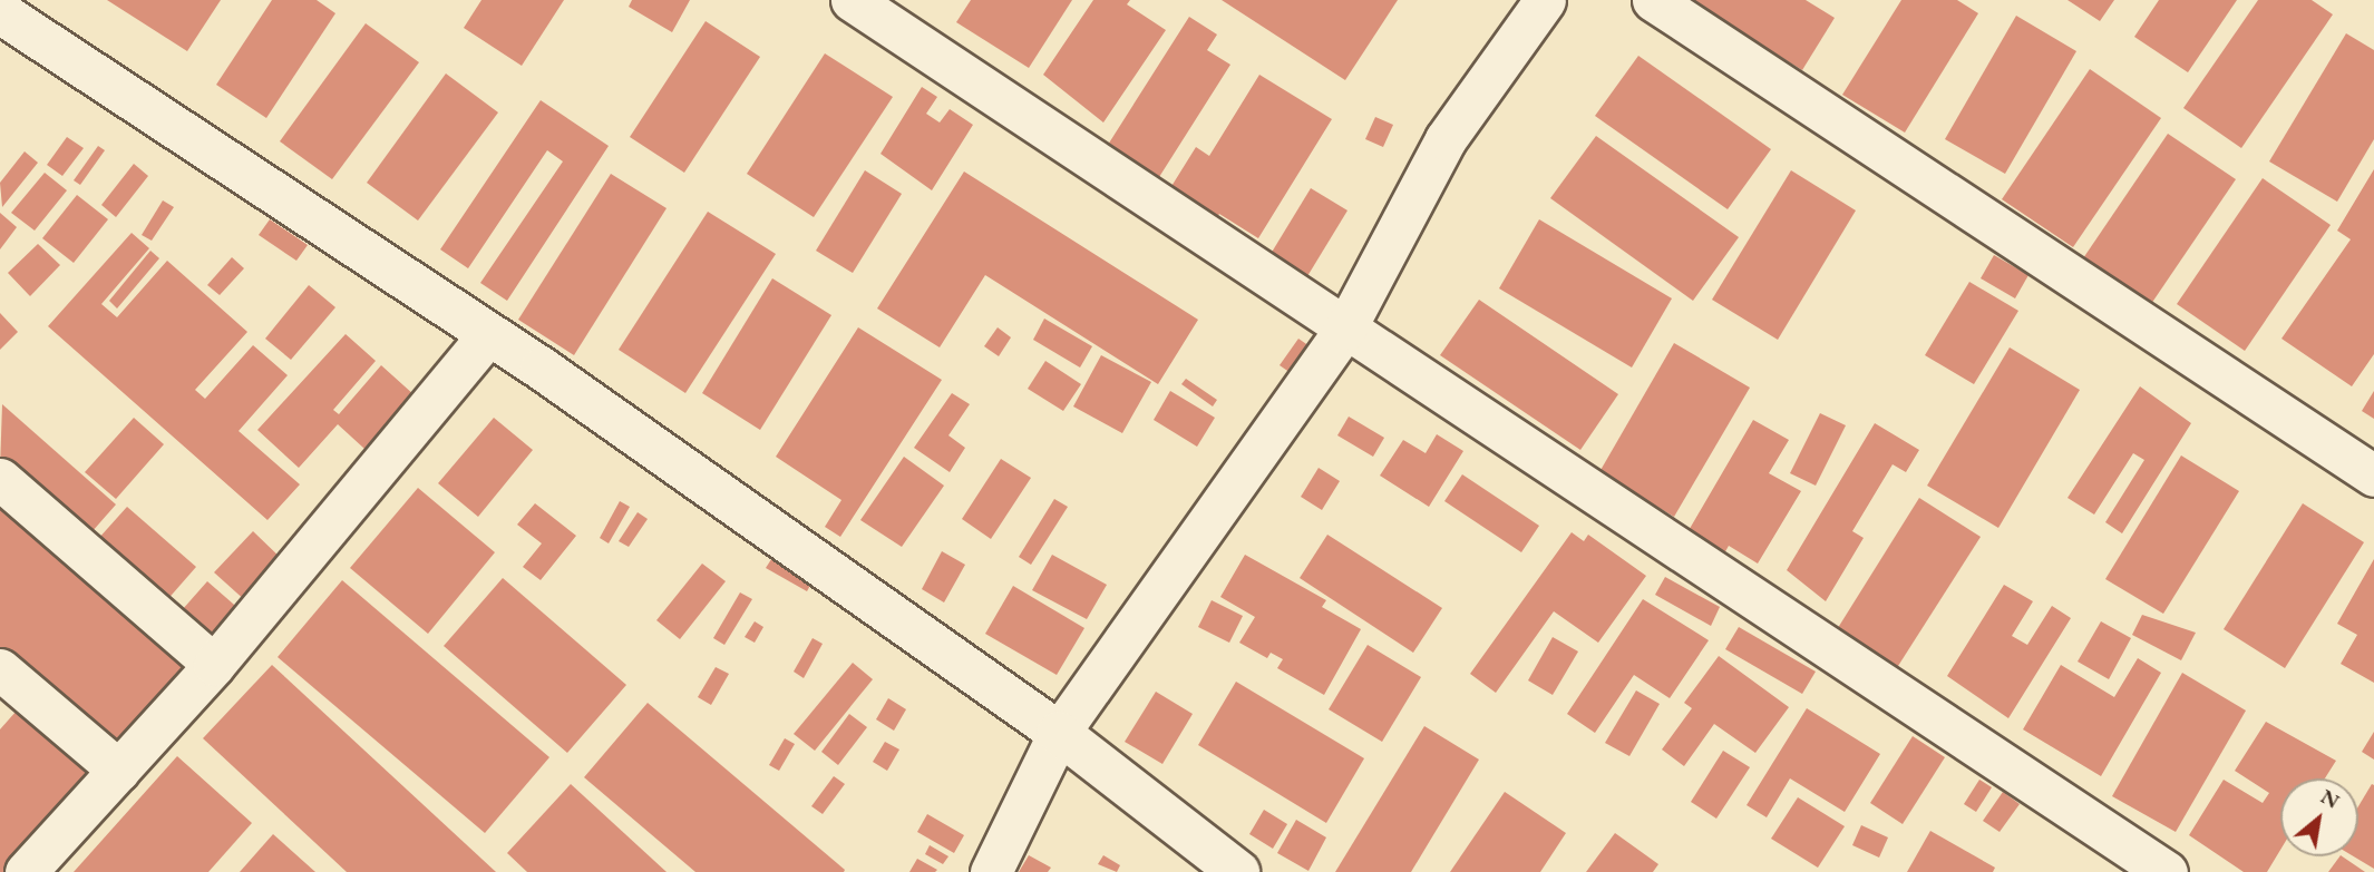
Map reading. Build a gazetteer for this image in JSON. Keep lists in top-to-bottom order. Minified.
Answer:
{"north":"top right"}
